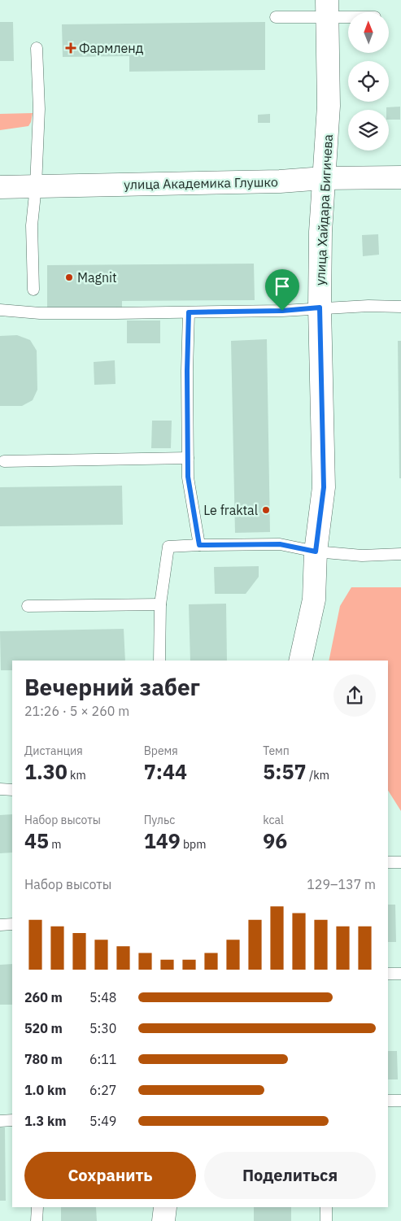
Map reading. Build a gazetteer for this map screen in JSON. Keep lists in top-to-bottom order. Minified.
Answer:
{"streets":{"street":["улица Академика Глушко","улица Хайдара Бигичева"]},"crossings":[["улица Академика Глушко","улица Хайдара Бигичева"]],"places":{"health":["Фармленд"],"other":["Magnit","Le fraktal"]},"north":"top","page":{"heading":["Вечерний забег","21:26 · 5 × 260 m"],"stats":[["Дистанция","1.30 km"],["Время","7:44"],["Темп","5:57 /km"],["Набор высоты","45 m"],["Пульс","149 bpm"],["kcal","96"]],"chart":["Набор высоты","129–137 m"],"list":[{"name":"260 m","note":"5:48"},{"name":"520 m","note":"5:30"},{"name":"780 m","note":"6:11"},{"name":"1.0 km","note":"6:27"},{"name":"1.3 km","note":"5:49"}],"buttons":["Сохранить","Поделиться"]}}
